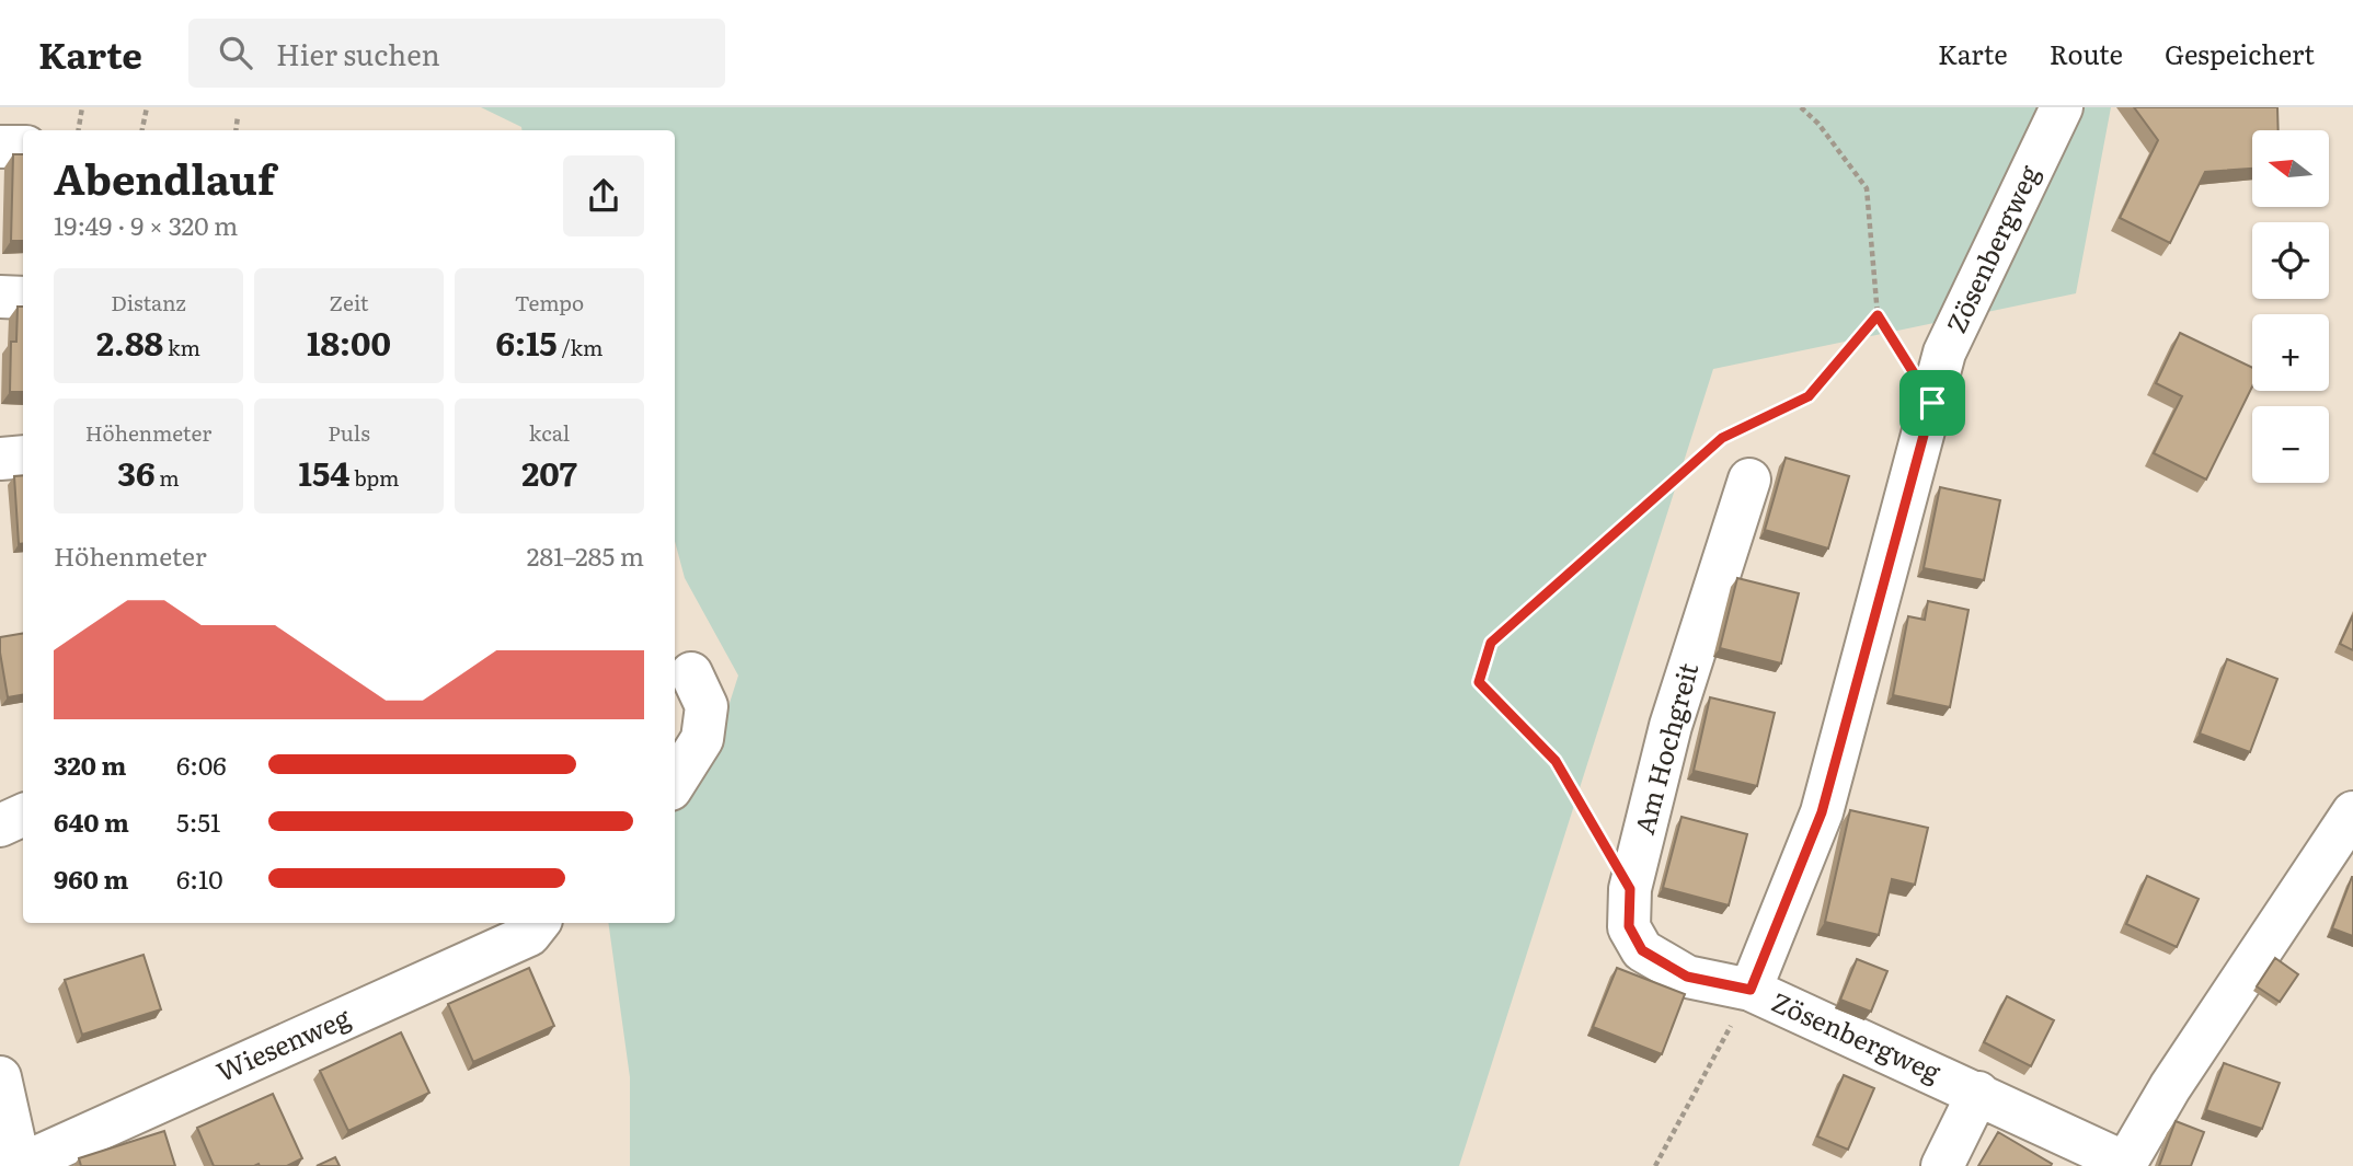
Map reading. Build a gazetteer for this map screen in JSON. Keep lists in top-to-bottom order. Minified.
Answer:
{"streets":{"street":["Zösenbergweg","Am Hochgreit","Wiesenweg"]},"crossings":[["Zösenbergweg","Am Hochgreit"]],"north":"left","page":{"header":"Karte","search":"Hier suchen","nav":["Karte","Route","Gespeichert"],"map_buttons":["+","−"],"heading":["Abendlauf","19:49 · 9 × 320 m"],"stats":[["Distanz","2.88 km"],["Zeit","18:00"],["Tempo","6:15 /km"],["Höhenmeter","36 m"],["Puls","154 bpm"],["kcal","207"]],"chart":["Höhenmeter","281–285 m"],"list":[{"name":"320 m","note":"6:06"},{"name":"640 m","note":"5:51"},{"name":"960 m","note":"6:10"}]}}
